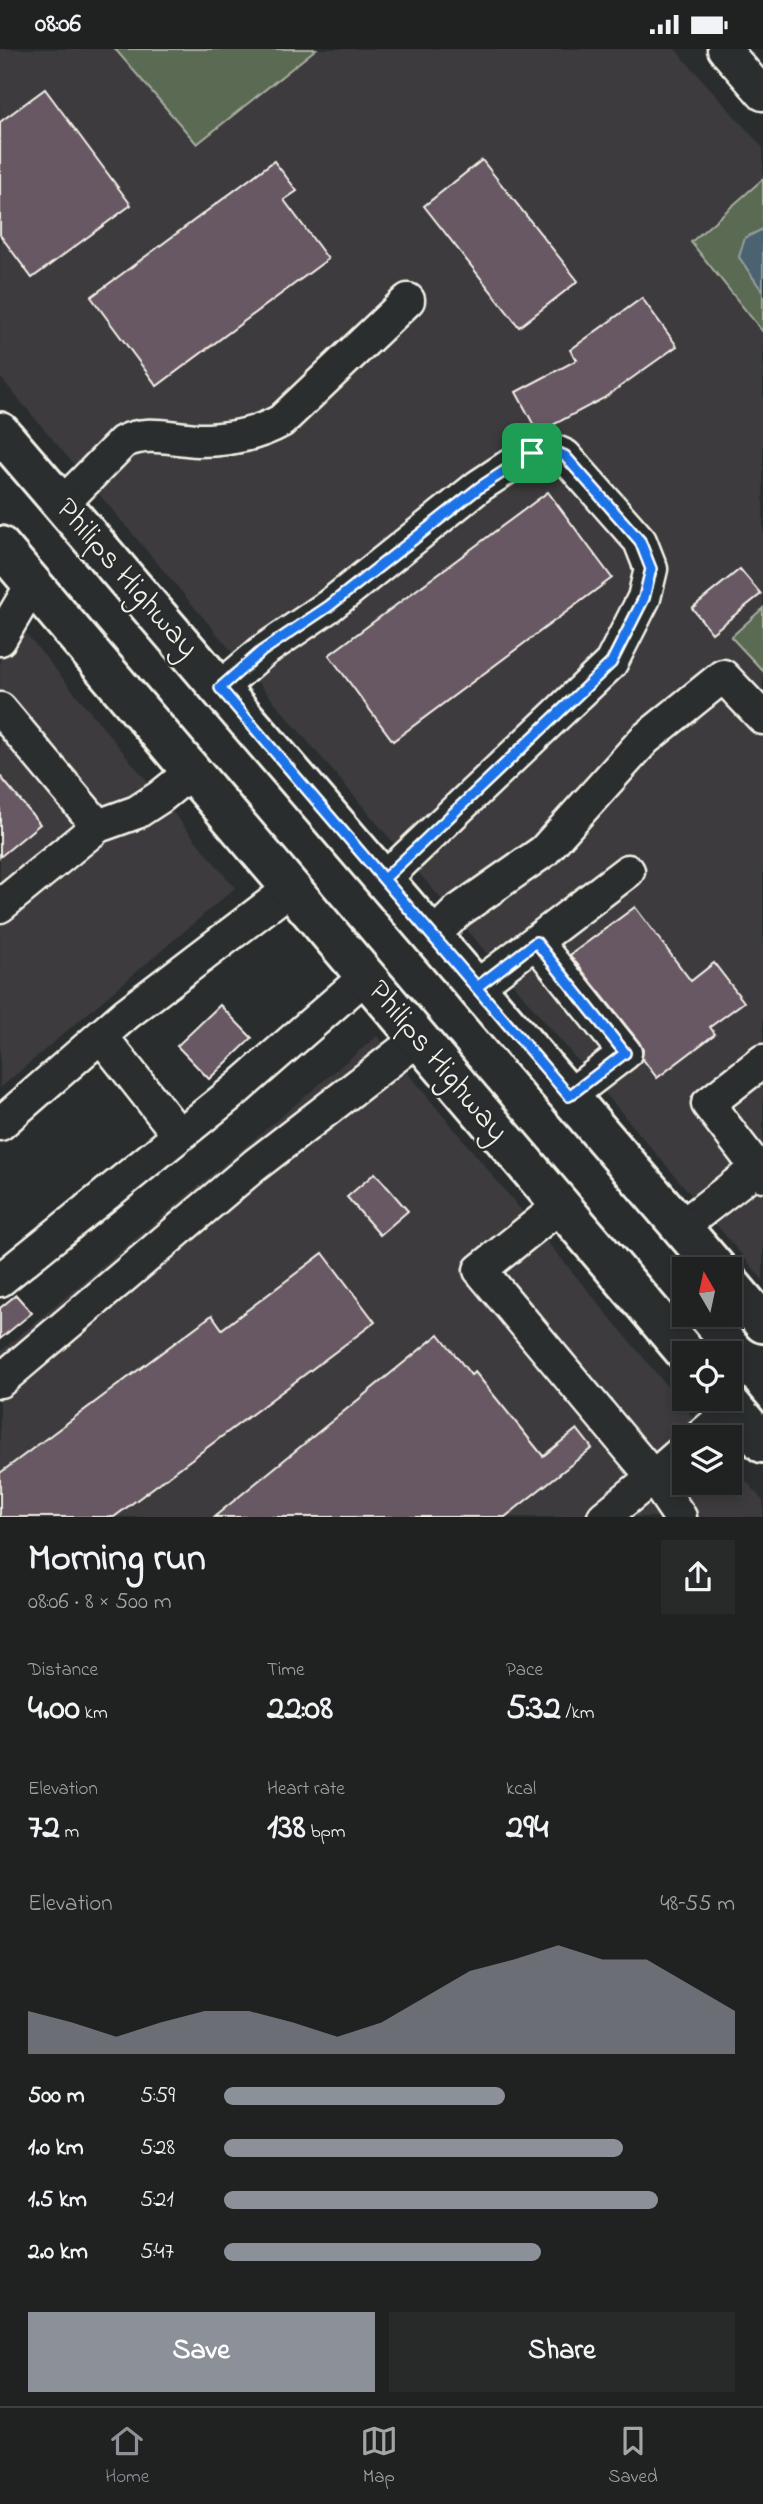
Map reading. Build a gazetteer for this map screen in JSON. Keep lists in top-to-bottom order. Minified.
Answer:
{"streets":{"main road":["Philips Highway"]},"north":"top","page":{"status":"08:06","heading":["Morning run","08:06 · 8 × 500 m"],"stats":[["Distance","4.00 km"],["Time","22:08"],["Pace","5:32 /km"],["Elevation","72 m"],["Heart rate","138 bpm"],["kcal","294"]],"chart":["Elevation","48–55 m"],"list":[{"name":"500 m","note":"5:59"},{"name":"1.0 km","note":"5:28"},{"name":"1.5 km","note":"5:21"},{"name":"2.0 km","note":"5:47"}],"buttons":["Save","Share"],"tabs":["Home","Map","Saved"]}}
